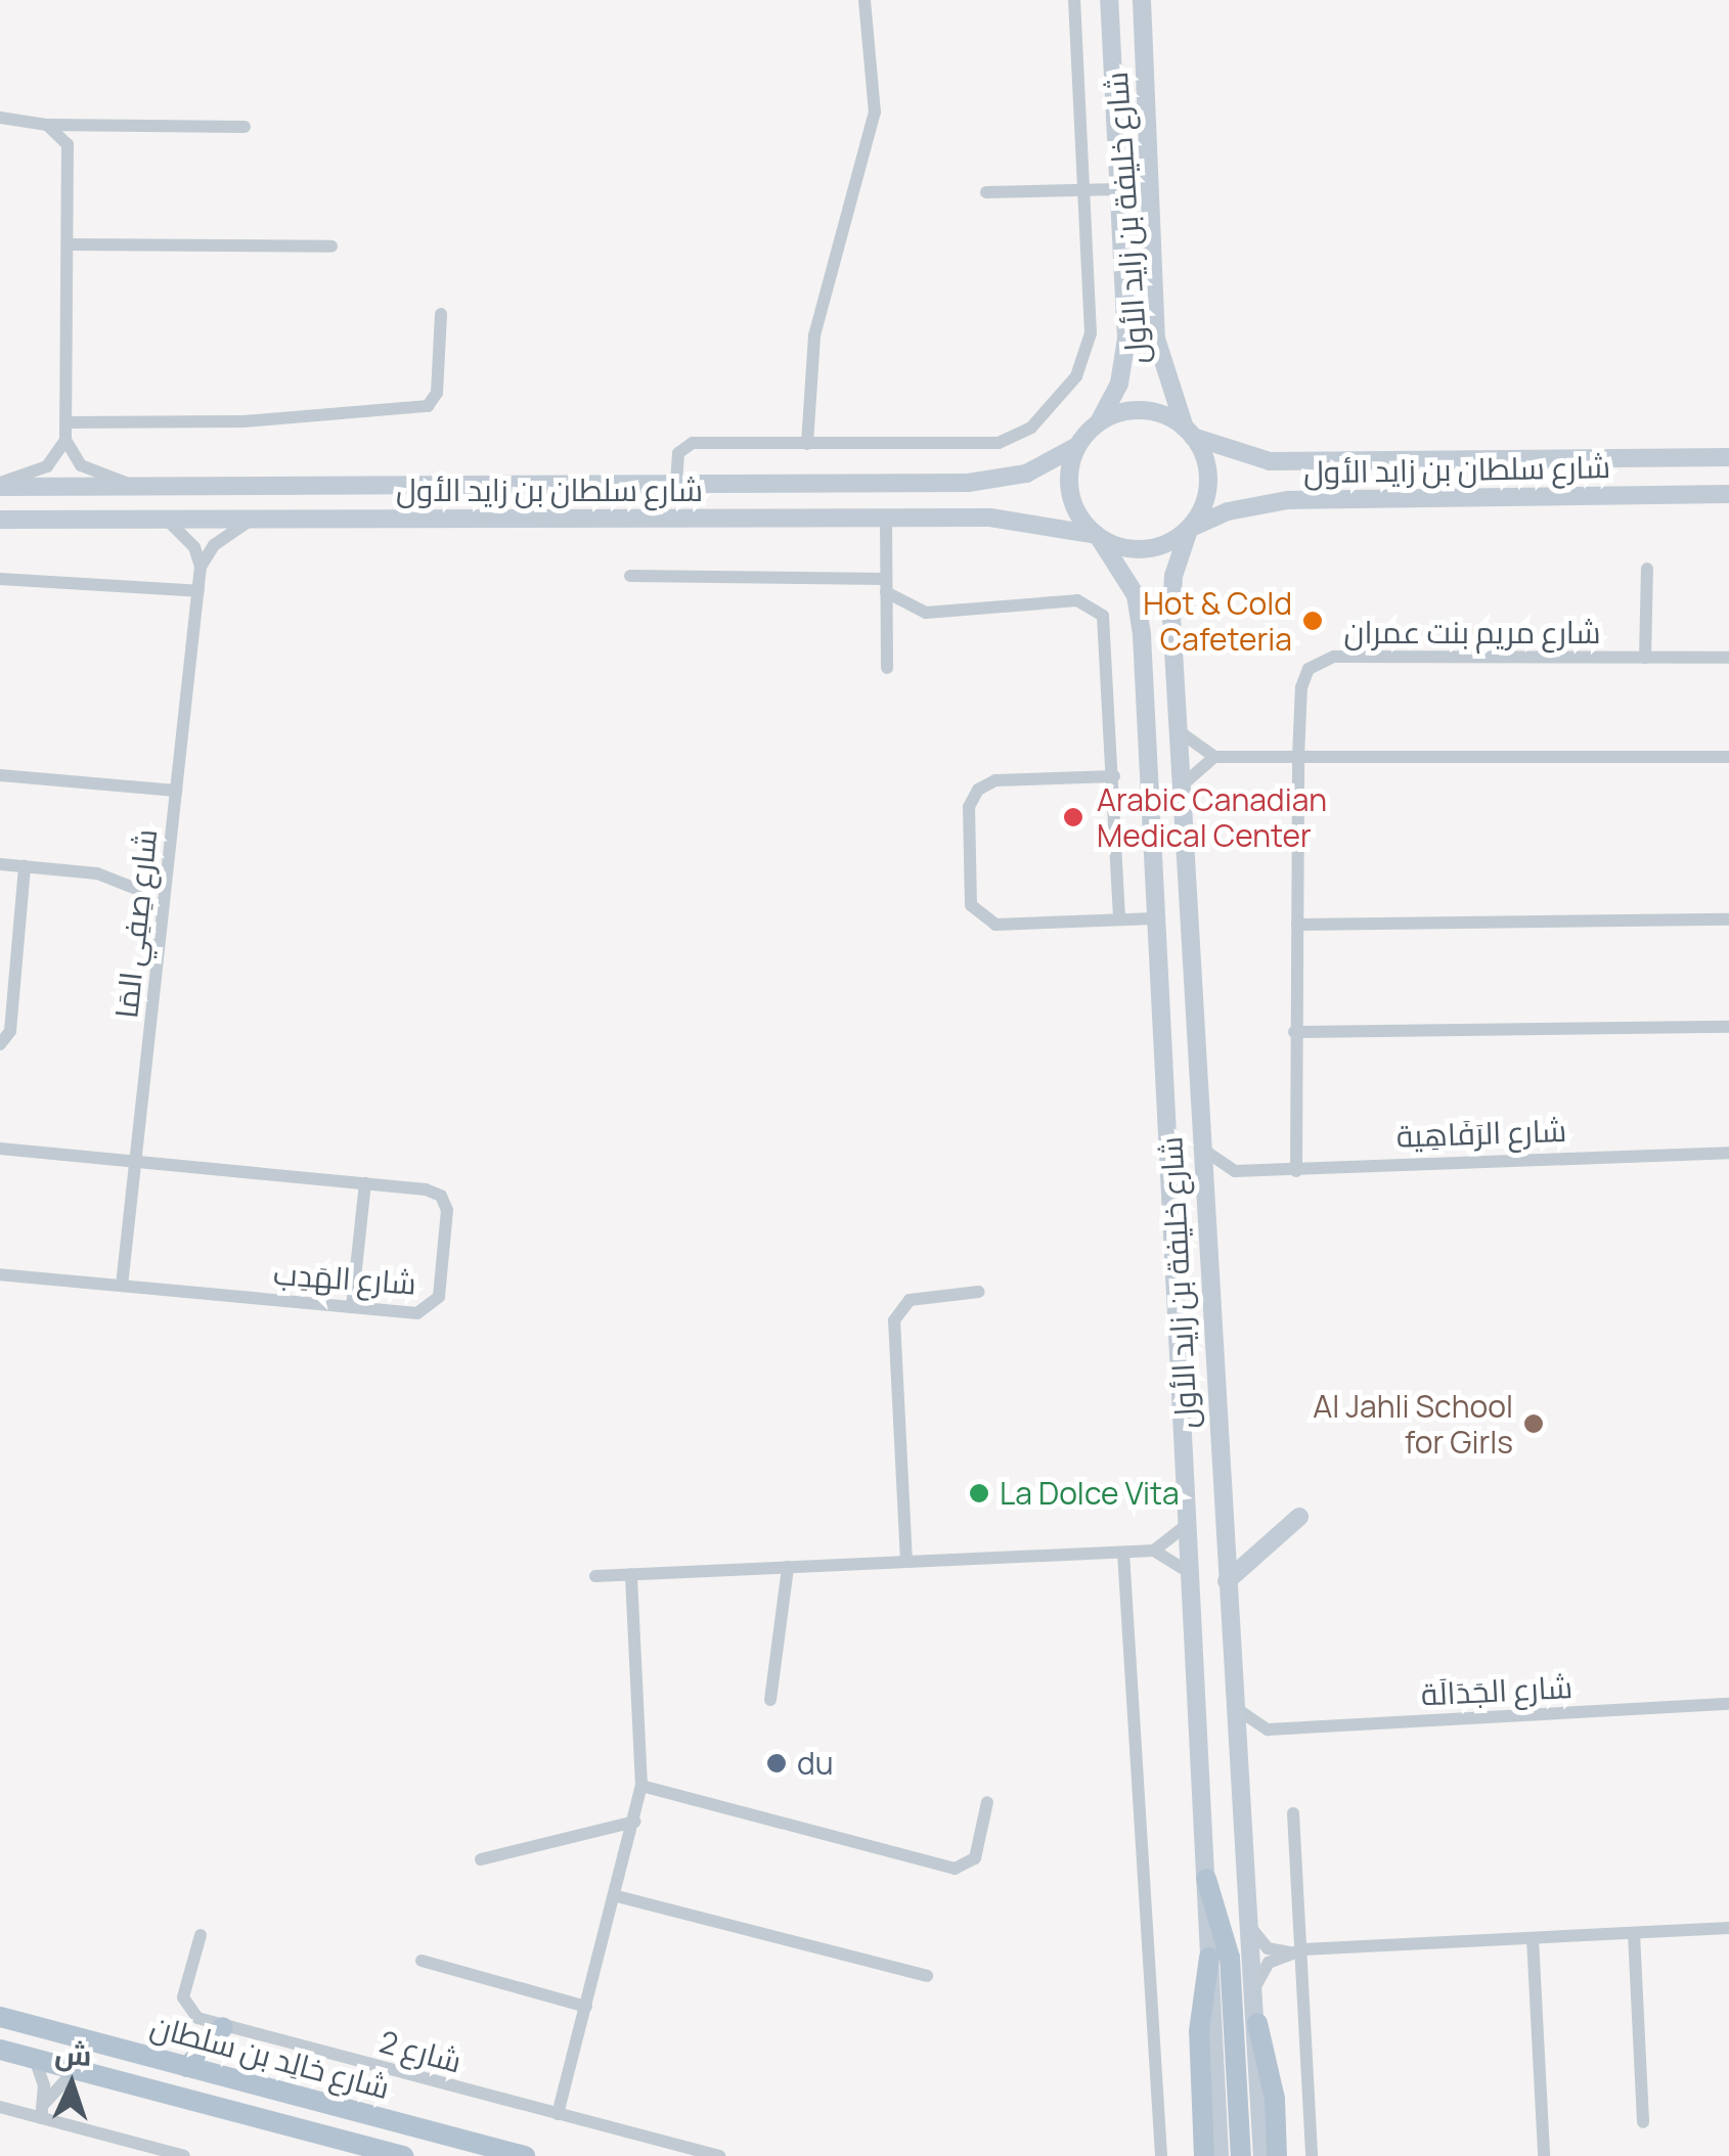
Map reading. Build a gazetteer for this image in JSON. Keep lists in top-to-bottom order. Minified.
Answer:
{"streets":{"main road":["شارع خليفة بن زايد الأول","شارع سلطان بن زايد الأول","شارع خالِد بن سلطان"],"street":["شارع مريم بنت عمران","شارع صِفِي المَا","شارع الرَفَاهِية","شارع الهَدِب","شارع الجَدَالَة","شارع 2"]},"crossings":[["شارع خليفة بن زايد الأول","شارع سلطان بن زايد الأول"],["شارع مريم بنت عمران","شارع الرَفَاهِية"],["شارع صِفِي المَا","شارع الهَدِب"]],"places":["Hot & Cold Cafeteria","Arabic Canadian Medical Center","Al Jahli School for Girls","La Dolce Vita","du"],"north":"top"}
